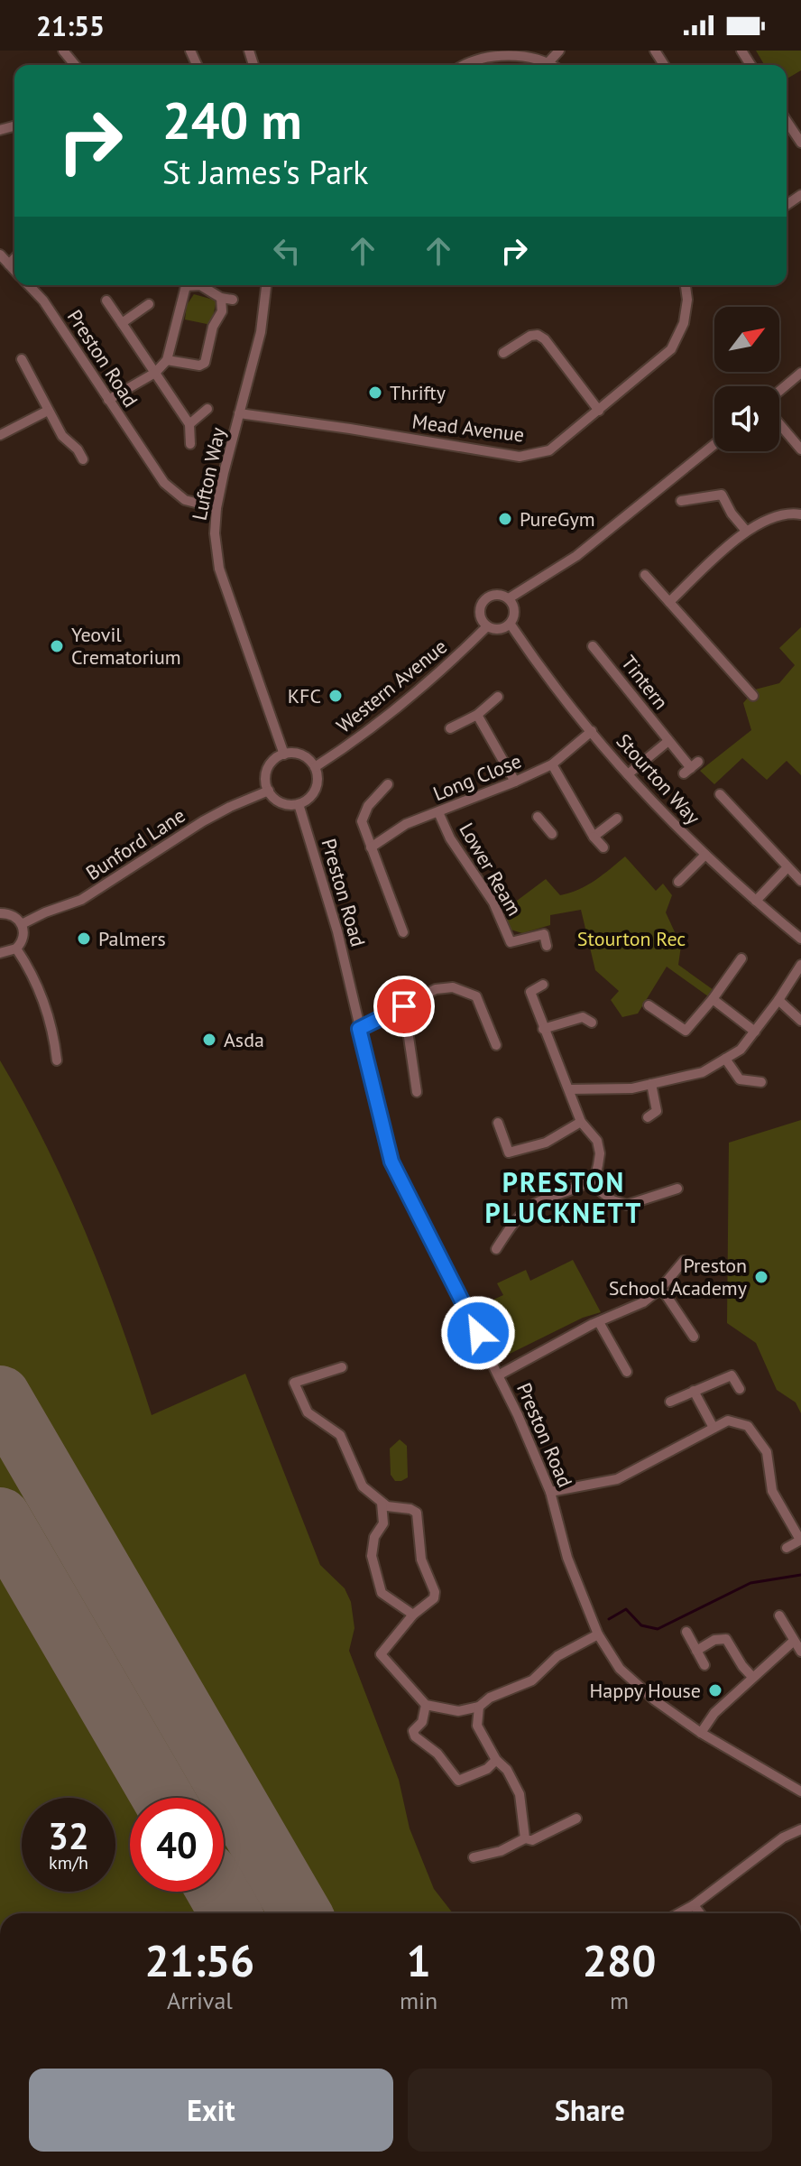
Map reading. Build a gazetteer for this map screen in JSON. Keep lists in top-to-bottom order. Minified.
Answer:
{"streets":{"street":["Preston Road","Mead Avenue","Lufton Way","Tintern","Western Avenue","Long Close","Stourton Way","Bunford Lane","Lower Ream"]},"crossings":[["Preston Road","Lufton Way"],["Preston Road","Western Avenue"],["Preston Road","Bunford Lane"],["Mead Avenue","Lufton Way"],["Lufton Way","Western Avenue"],["Lufton Way","Bunford Lane"],["Western Avenue","Stourton Way"],["Western Avenue","Bunford Lane"],["Long Close","Stourton Way"],["Long Close","Lower Ream"]],"districts":["PRESTON PLUCKNETT"],"parks":["Stourton Rec"],"places":["Thrifty","PureGym","Yeovil Crematorium","KFC","Palmers","Asda","Preston School Academy","Happy House"],"north":"top right","page":{"status":"21:55","turn":["240 m","St James's Park"],"speed":"32 km/h","limit":"40","eta":["21:56","Arrival","1","min","280","m"],"buttons":["Exit","Share"]}}
